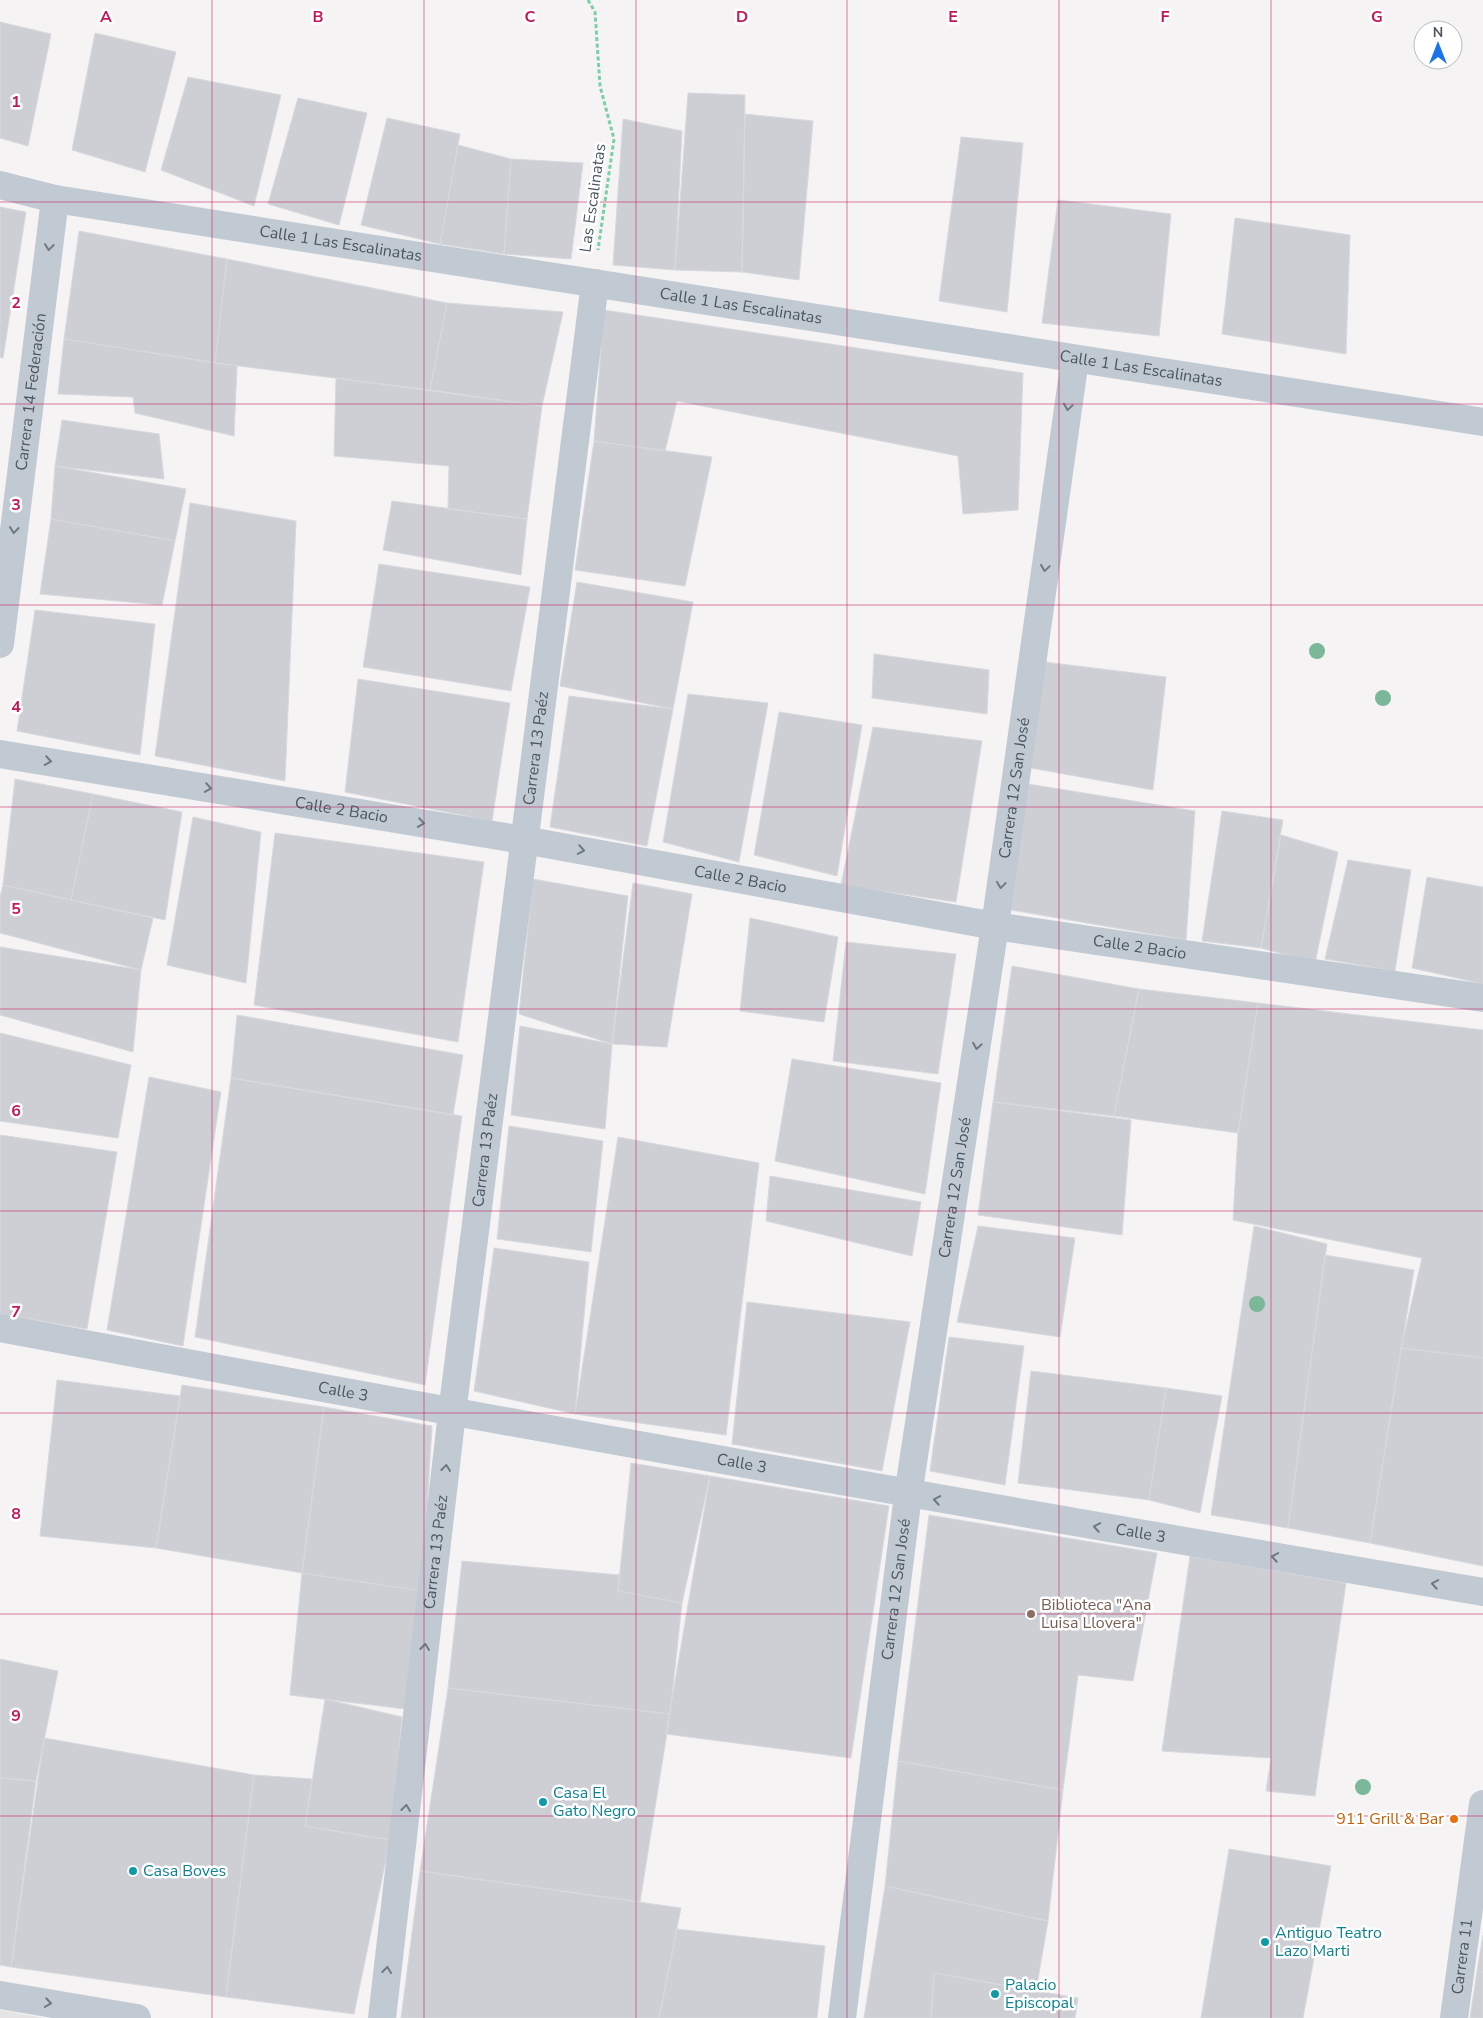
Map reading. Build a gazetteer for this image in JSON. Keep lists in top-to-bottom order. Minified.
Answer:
{"streets":{"street":["Calle 1 Las Escalinatas","Carrera 14 Federación","Carrera 13 Paéz","Carrera 12 San José","Calle 2 Bacio","Calle 3","Carrera 11"],"path":["Las Escalinatas"]},"crossings":[["Las Escalinatas","Calle 1 Las Escalinatas"],["Las Escalinatas","Carrera 13 Paéz"],["Calle 1 Las Escalinatas","Carrera 14 Federación"],["Calle 1 Las Escalinatas","Carrera 13 Paéz"],["Calle 1 Las Escalinatas","Carrera 12 San José"],["Carrera 13 Paéz","Calle 2 Bacio"],["Carrera 13 Paéz","Calle 3"],["Carrera 12 San José","Calle 2 Bacio"],["Carrera 12 San José","Calle 3"]],"one_way":["Carrera 14 Federación","Carrera 12 San José","Calle 2 Bacio","Calle 3"],"places":["Biblioteca \"Ana Luisa Llovera\"","Casa El Gato Negro","911 Grill & Bar","Casa Boves","Antiguo Teatro Lazo Marti","Palacio Episcopal"],"north":"top","grid":{"columns":["A","B","C","D","E","F","G"],"rows":["1","2","3","4","5","6","7","8","9"]}}
